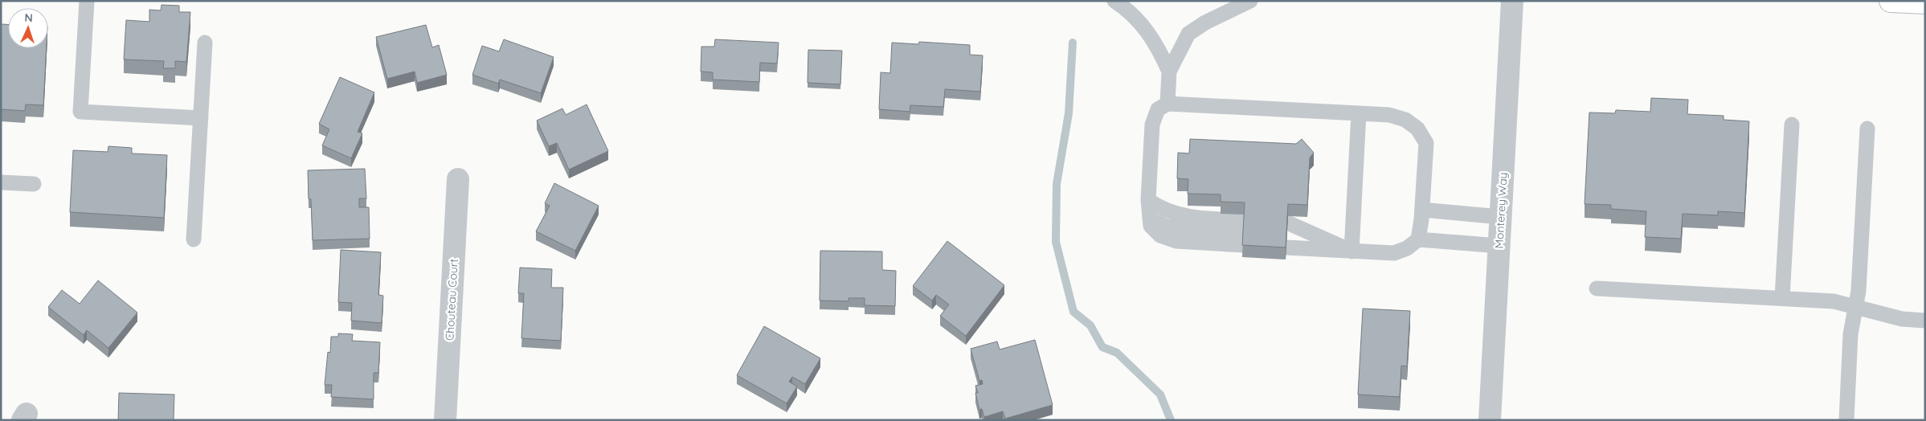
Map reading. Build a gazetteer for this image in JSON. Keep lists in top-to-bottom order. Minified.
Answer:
{"streets":{"street":["Monterey Way","Chouteau Court"]},"north":"top"}
